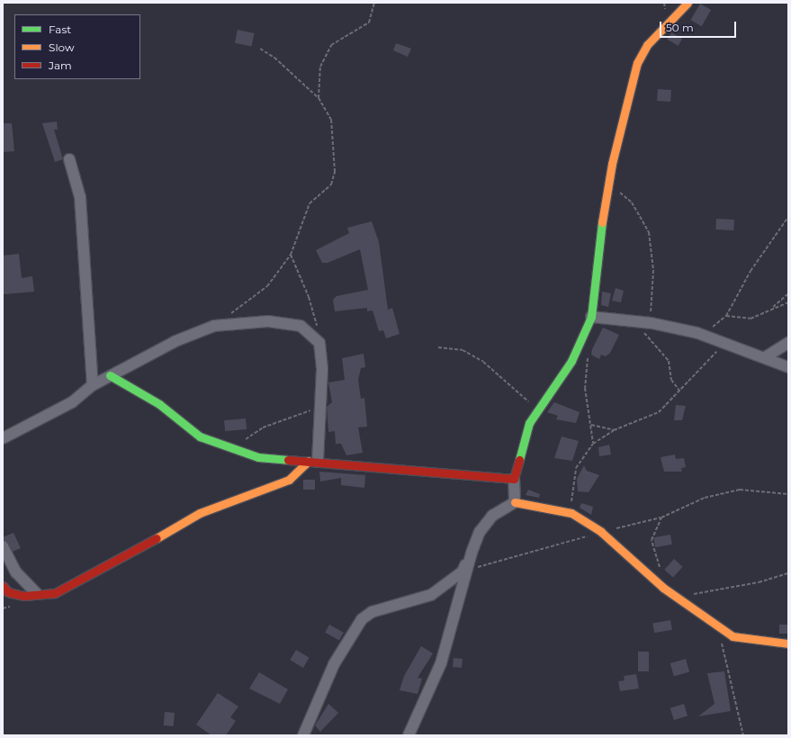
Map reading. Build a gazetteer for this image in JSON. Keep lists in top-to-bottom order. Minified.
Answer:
{"legend":["Fast","Slow","Jam"],"scale_bar":"50 m"}
